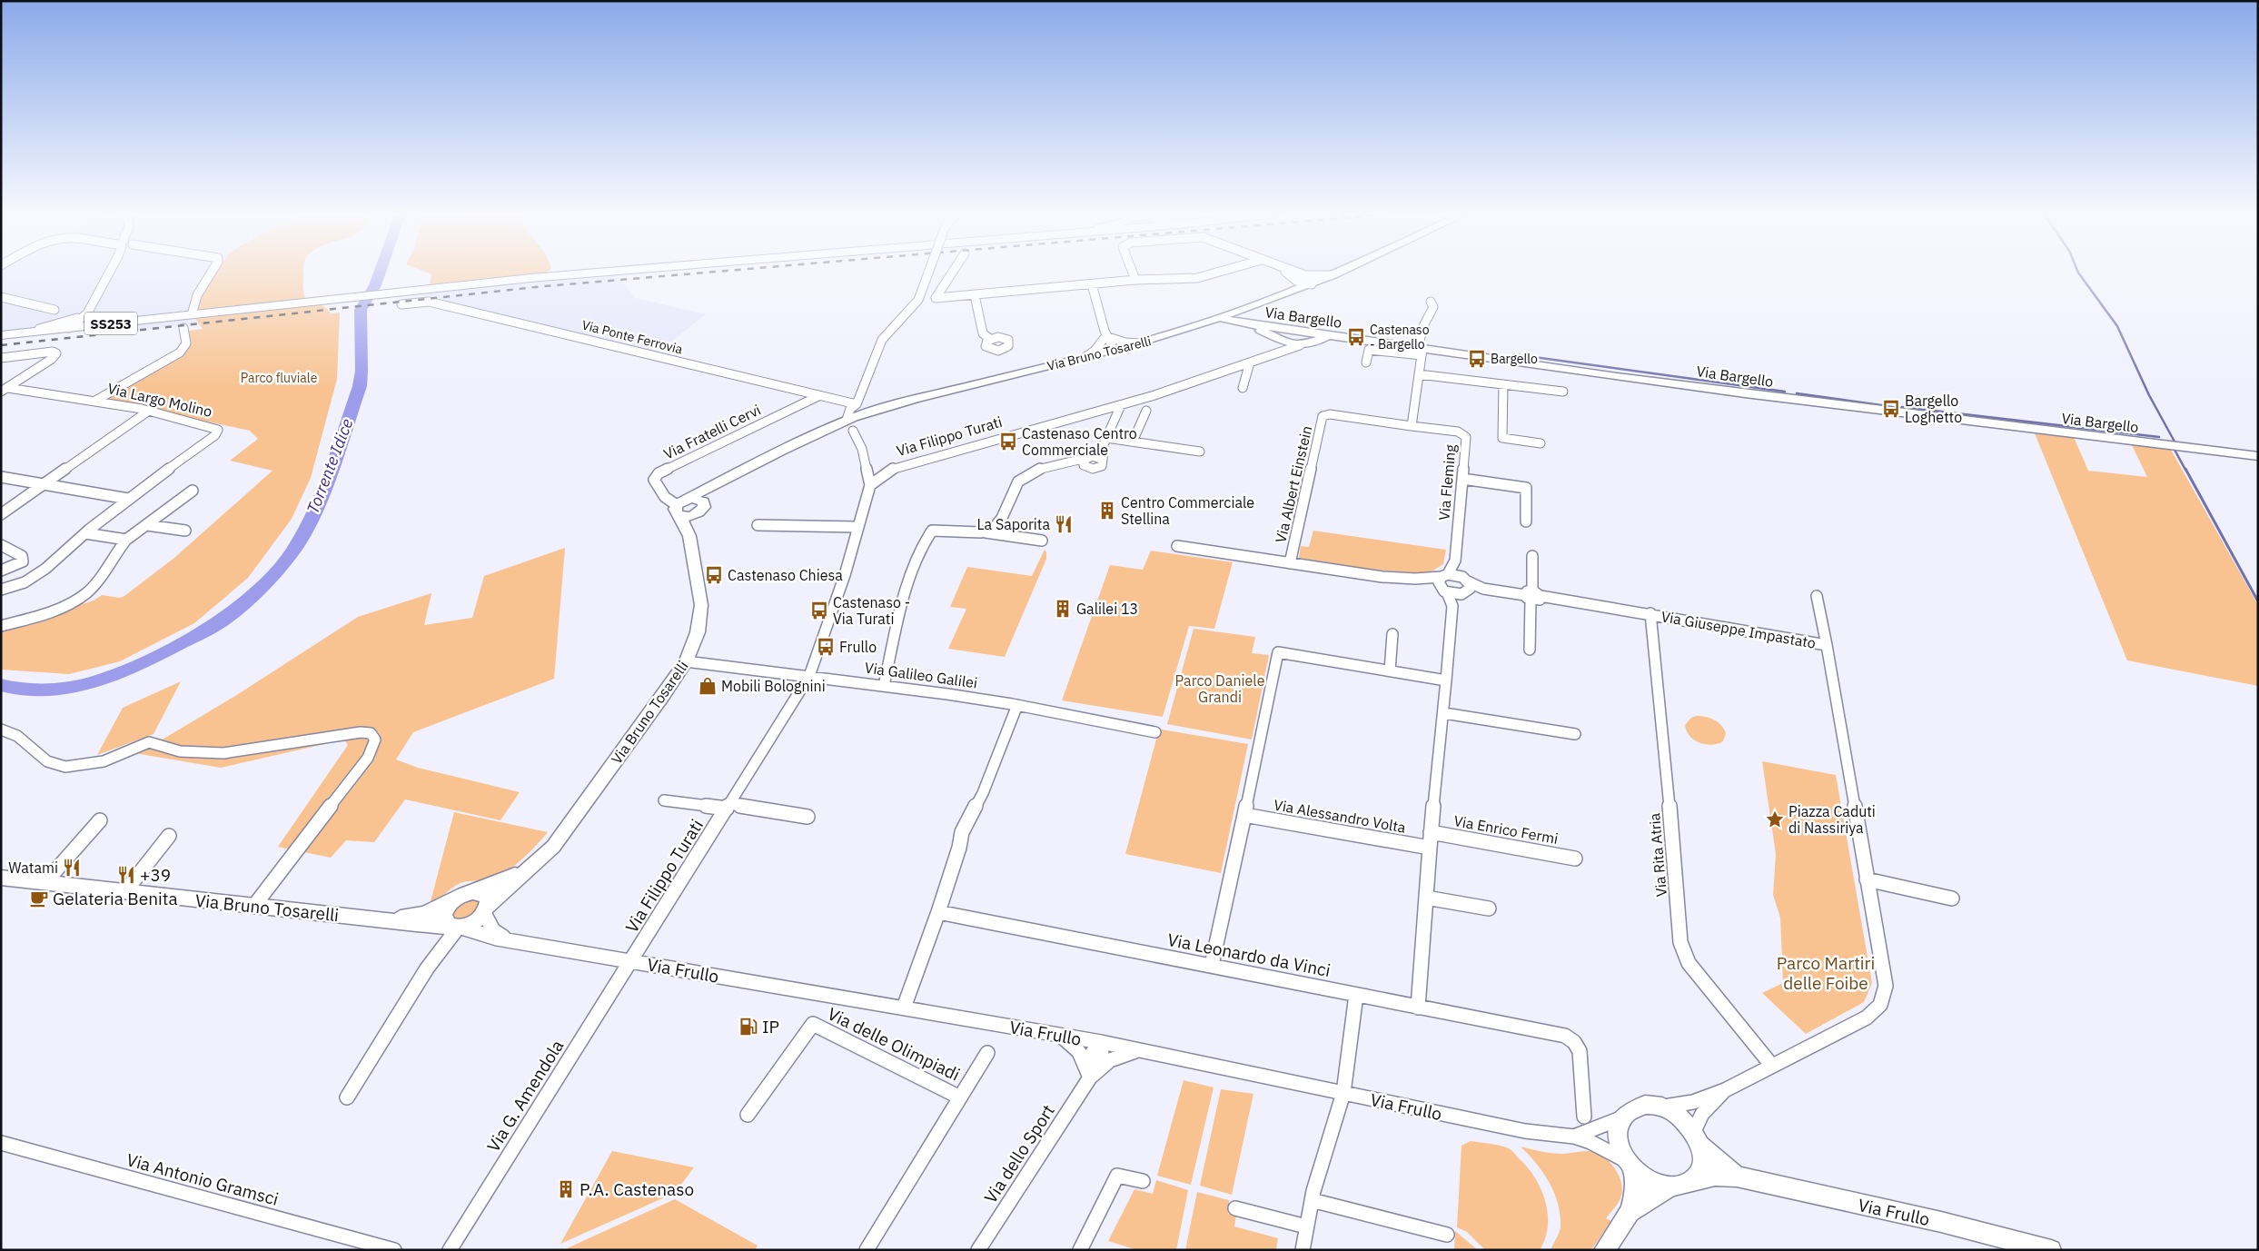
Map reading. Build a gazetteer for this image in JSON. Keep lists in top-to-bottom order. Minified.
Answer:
{"streets":{"main road":["SS253"],"street":["Via Bargello","Via Ponte Ferrovia","Via Bruno Tosarelli","Via Largo Molino","Via Fratelli Cervi","Via Filippo Turati","Via Fleming","Via Albert Einstein","Via Giuseppe Impastato","Via Galileo Galilei","Via Alessandro Volta","Via Enrico Fermi","Via Rita Atria","Via Leonardo da Vinci","Via Frullo","Via delle Olimpiadi","Via G. Amendola","Via dello Sport","Via Antonio Gramsci"]},"crossings":[["Via Bargello","Via Bruno Tosarelli"],["Via Bargello","Via Filippo Turati"],["Via Ponte Ferrovia","Via Bruno Tosarelli"],["Via Ponte Ferrovia","Via Fratelli Cervi"],["Via Bruno Tosarelli","Via Fratelli Cervi"],["Via Bruno Tosarelli","Via Galileo Galilei"],["Via Bruno Tosarelli","Via Frullo"],["Via Filippo Turati","Via Galileo Galilei"],["Via Filippo Turati","Via Frullo"],["Via Filippo Turati","Via G. Amendola"],["Via Fleming","Via Albert Einstein"],["Via Fleming","Via Giuseppe Impastato"],["Via Giuseppe Impastato","Via Rita Atria"],["Via Giuseppe Impastato","Via Frullo"],["Via Alessandro Volta","Via Enrico Fermi"],["Via Enrico Fermi","Via Leonardo da Vinci"],["Via Frullo","Via G. Amendola"],["Via Frullo","Via dello Sport"]],"water":["Torrente Idice"],"parks":["Parco fluviale","Parco Daniele Grandi","Parco Martiri delle Foibe"],"places":{"bus stop":["Castenaso - Bargello","Bargello","Bargello Loghetto","Castenaso Centro Commerciale","Castenaso Chiesa","Castenaso - Via Turati","Frullo"],"building":["Centro Commerciale Stellina","Galilei 13","P.A. Castenaso"],"restaurant":["La Saporita","Watami","+39"],"shop":["Mobili Bolognini"],"place":["Piazza Caduti di Nassiriya"],"cafe":["Gelateria Benita"],"fuel station":["IP"]}}
